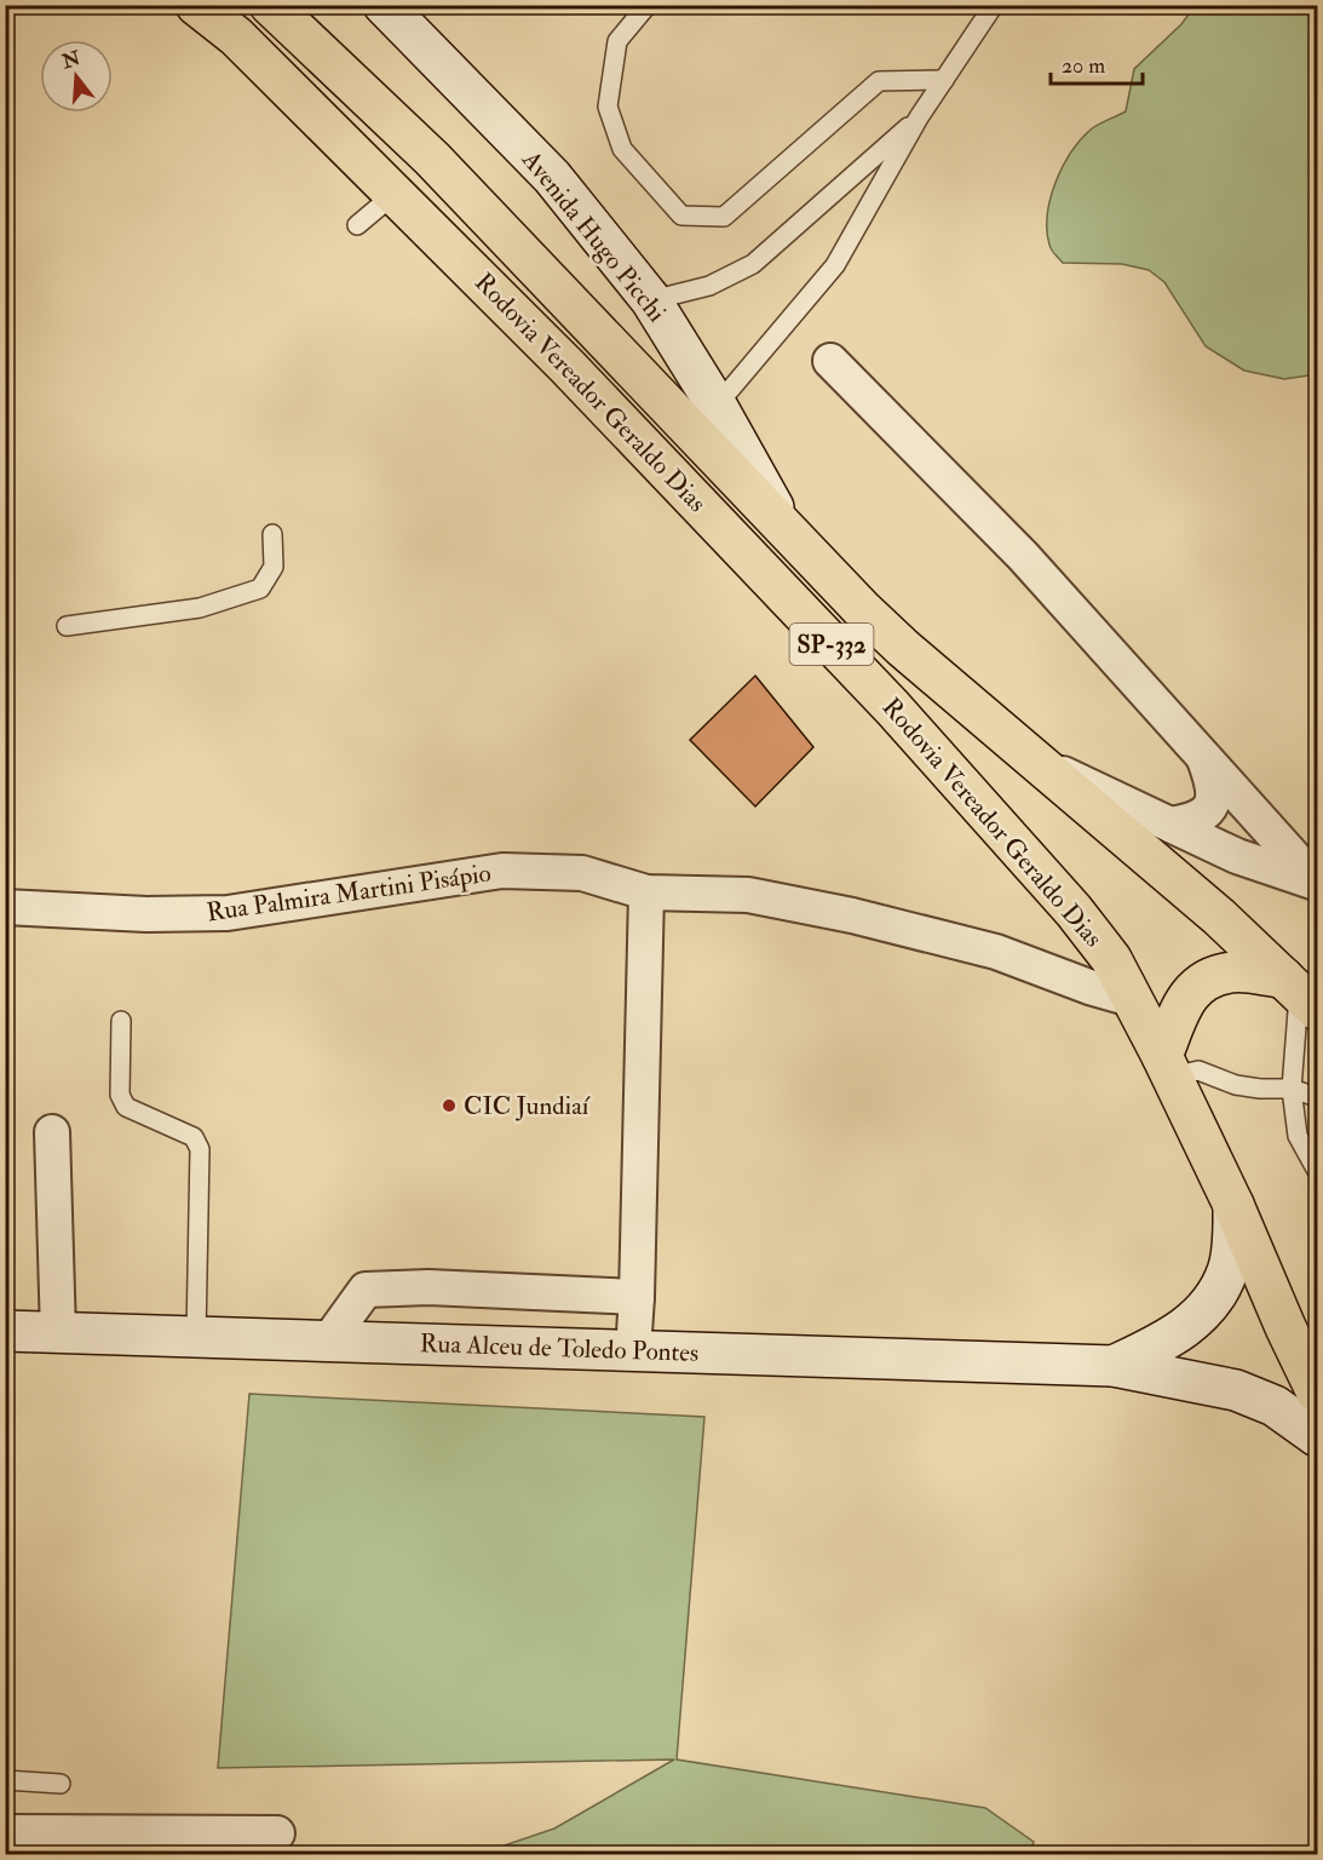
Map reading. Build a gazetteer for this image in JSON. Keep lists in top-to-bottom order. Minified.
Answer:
{"streets":{"main road":["Avenida Hugo Picchi","Rodovia Vereador Geraldo Dias","SP-332","Rua Alceu de Toledo Pontes"],"street":["Rua Palmira Martini Pisápio"]},"crossings":[["Avenida Hugo Picchi","Rodovia Vereador Geraldo Dias"],["Rodovia Vereador Geraldo Dias","Rua Palmira Martini Pisápio"],["Rodovia Vereador Geraldo Dias","Rua Alceu de Toledo Pontes"]],"places":["CIC Jundiaí"],"scale_bar":"20 m","north":"top"}
